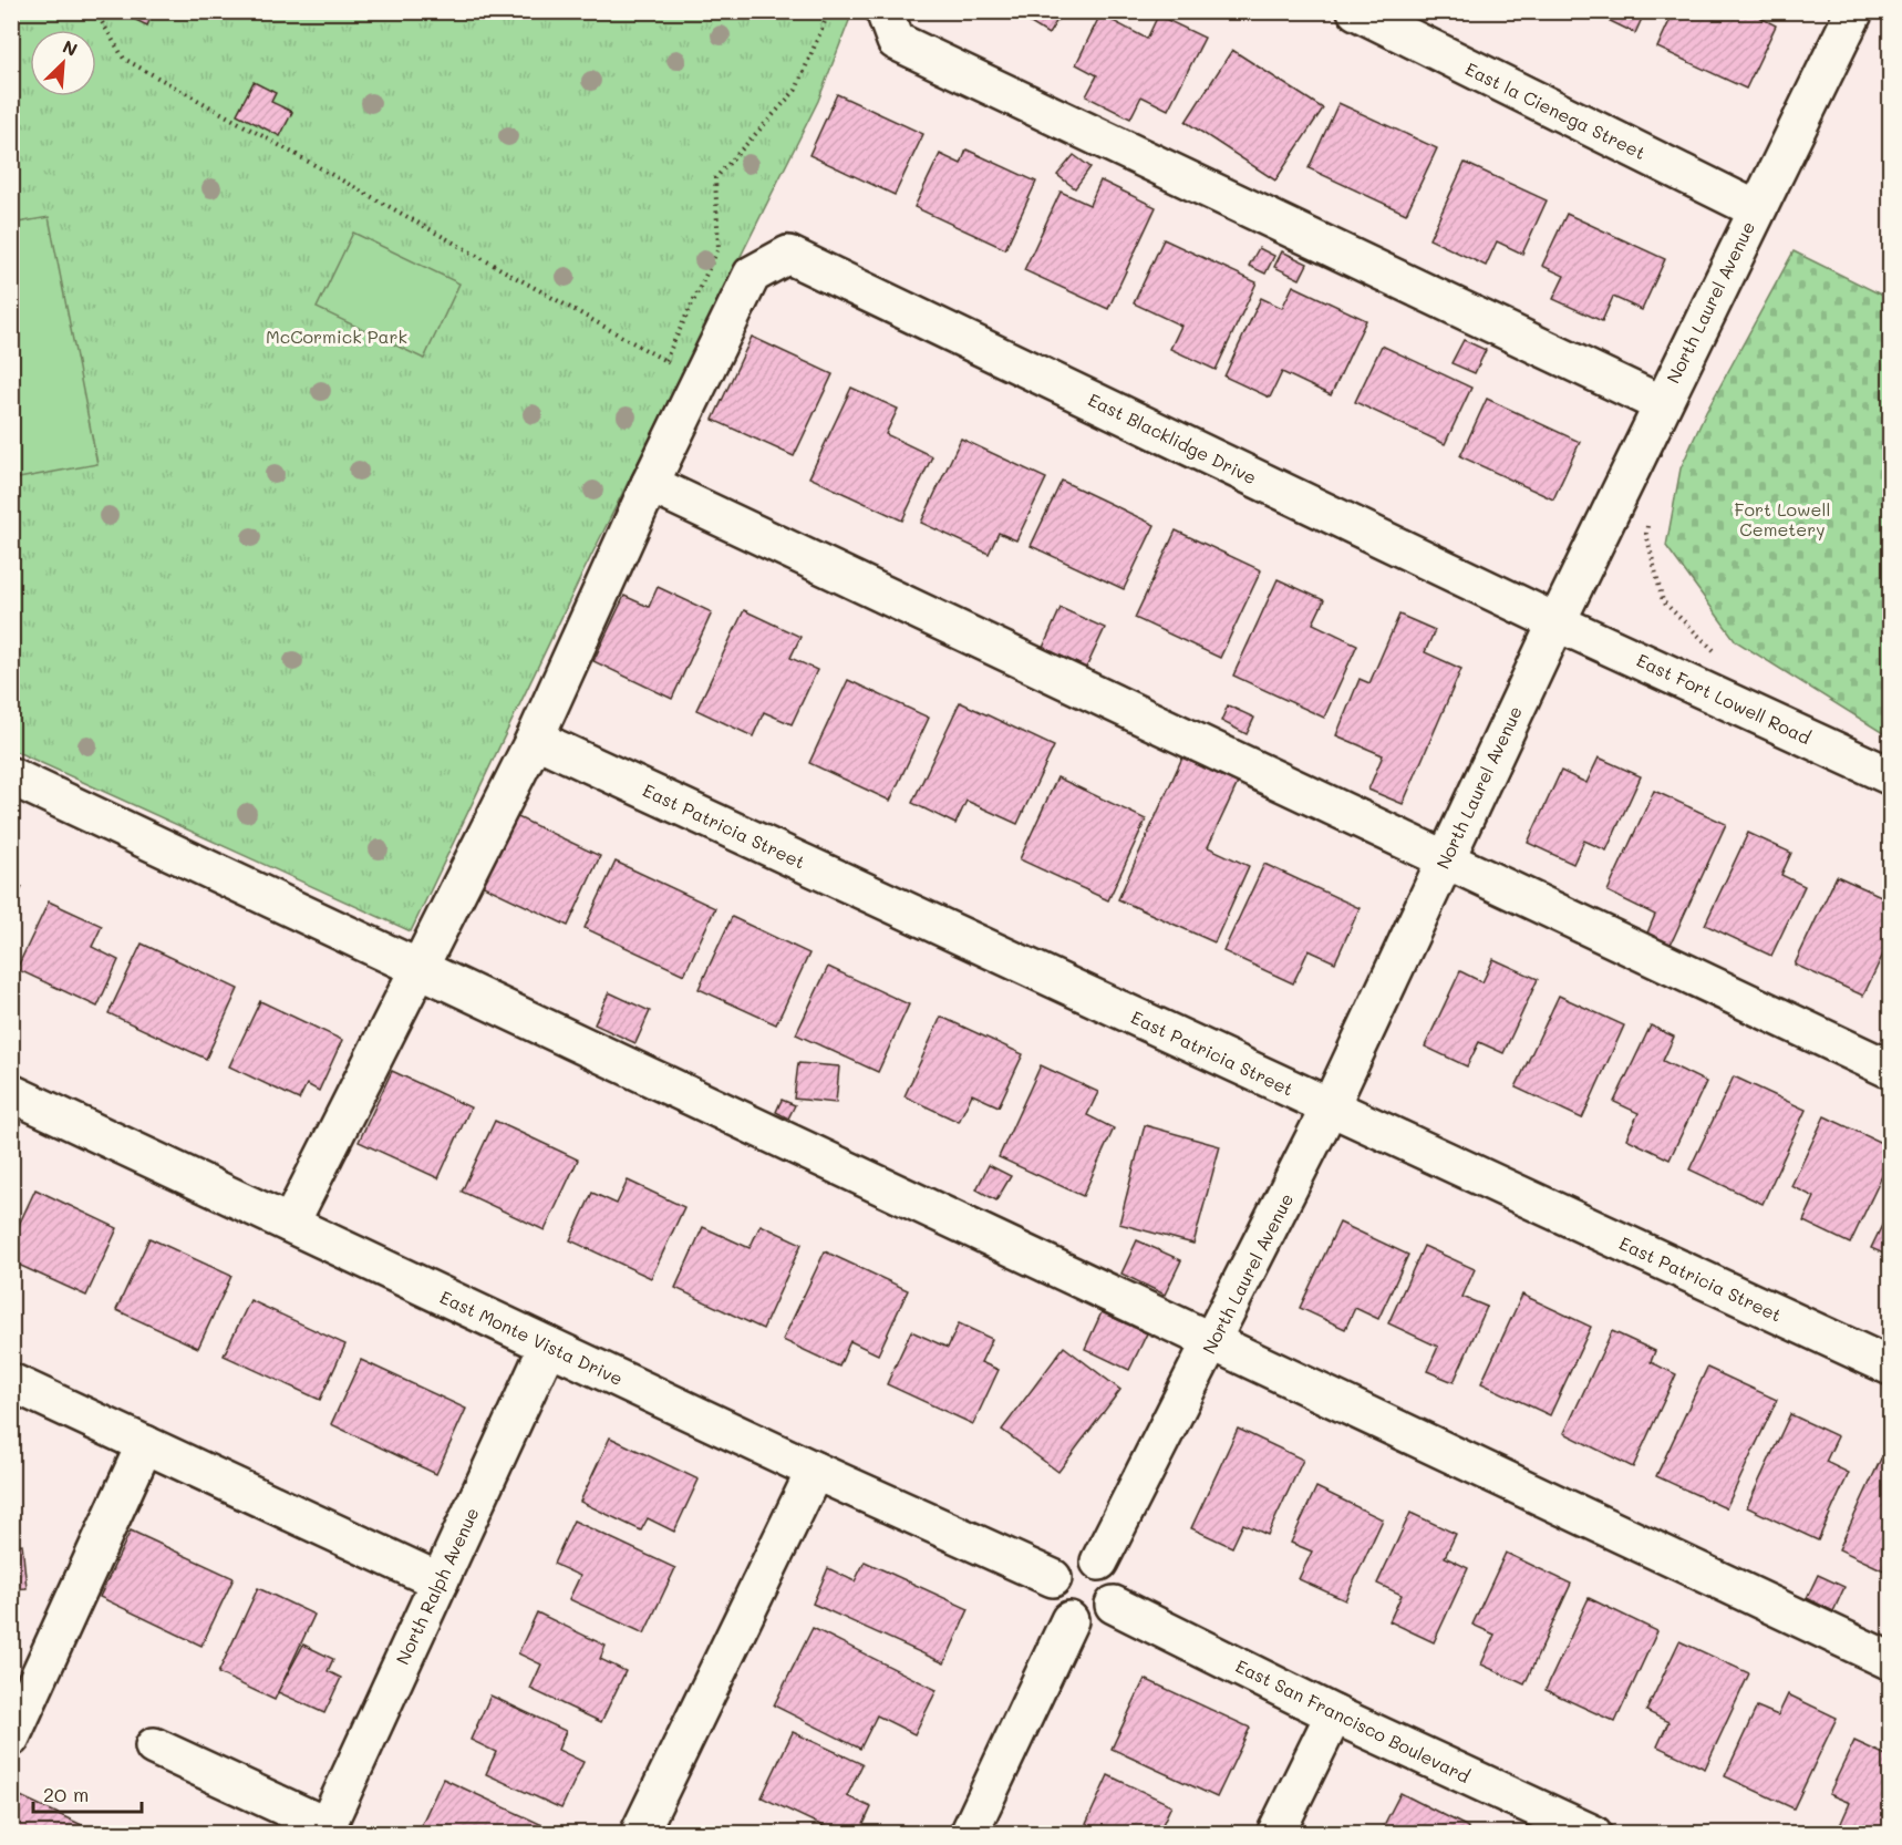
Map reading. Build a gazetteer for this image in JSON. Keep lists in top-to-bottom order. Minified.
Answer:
{"streets":{"street":["East la Cienega Street","North Laurel Avenue","East Blacklidge Drive","East Fort Lowell Road","East Patricia Street","East Monte Vista Drive","North Ralph Avenue","East San Francisco Boulevard"]},"crossings":[["East la Cienega Street","North Laurel Avenue"],["North Laurel Avenue","East Blacklidge Drive"],["North Laurel Avenue","East Fort Lowell Road"],["North Laurel Avenue","East Patricia Street"],["North Laurel Avenue","East Monte Vista Drive"],["North Laurel Avenue","East San Francisco Boulevard"],["East Blacklidge Drive","East Fort Lowell Road"],["East Monte Vista Drive","North Ralph Avenue"],["East Monte Vista Drive","East San Francisco Boulevard"]],"parks":["McCormick Park","Fort Lowell Cemetery"],"scale_bar":"20 m","north":"top right"}
